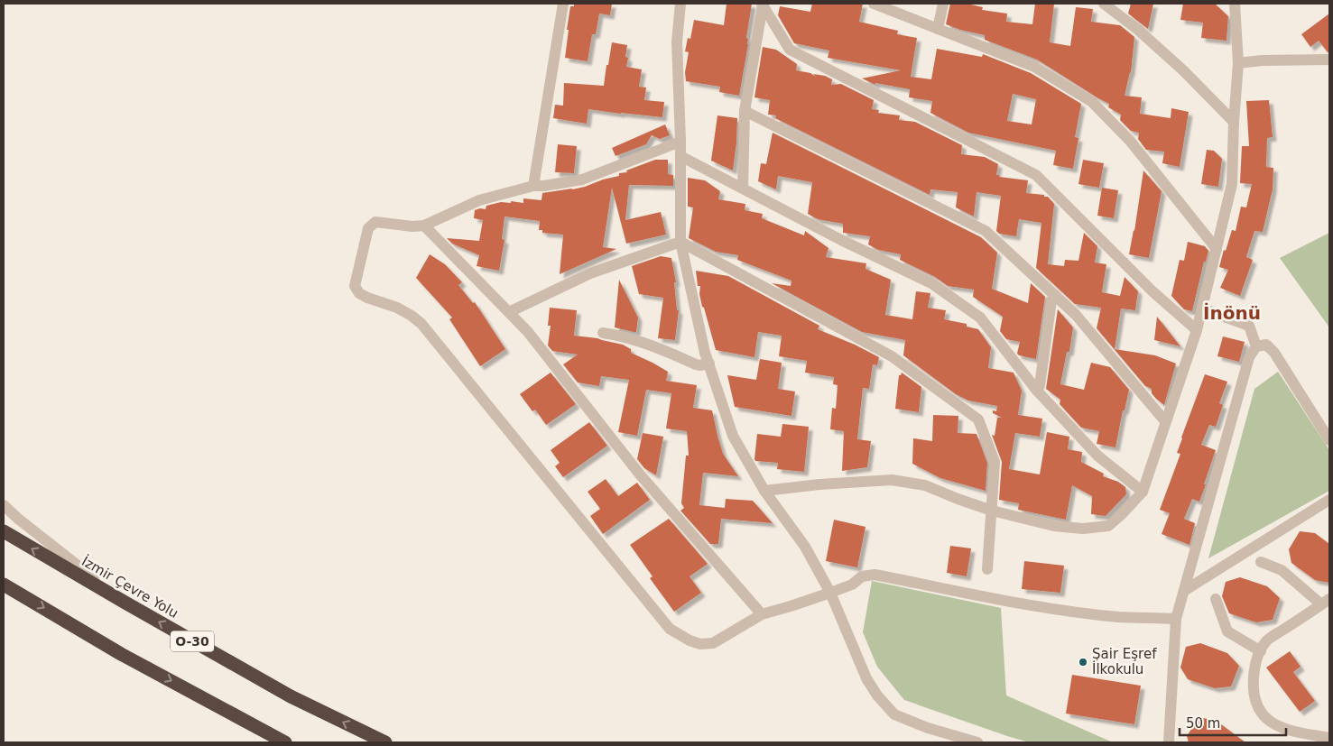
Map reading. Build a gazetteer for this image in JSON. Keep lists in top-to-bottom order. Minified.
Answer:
{"streets":{"highway":["İzmir Çevre Yolu","O-30"]},"districts":["İnönü"],"places":["Şair Eşref İlkokulu"],"scale_bar":"50 m"}
